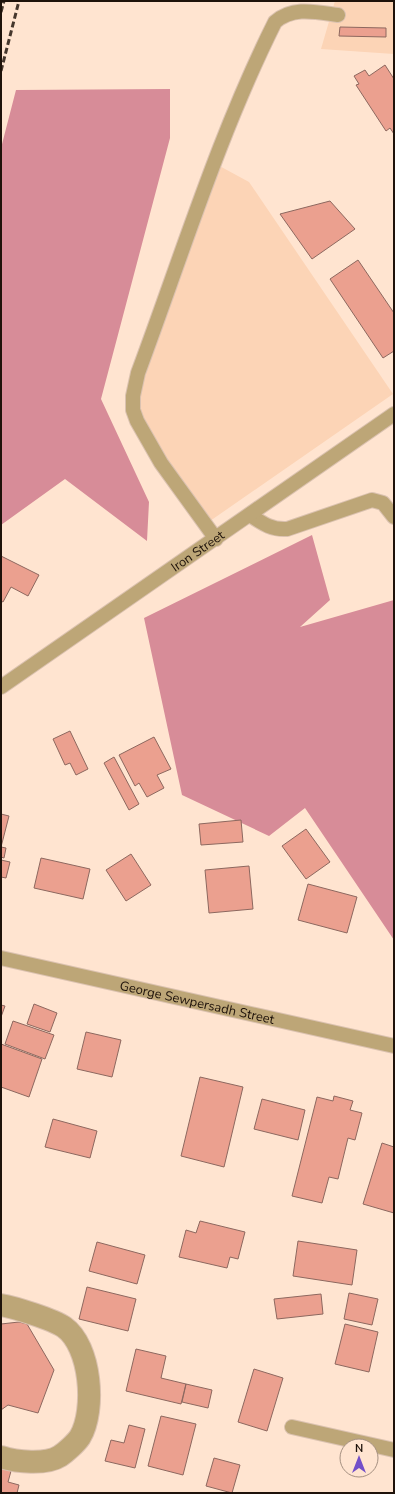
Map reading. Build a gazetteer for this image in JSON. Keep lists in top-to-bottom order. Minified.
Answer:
{"streets":{"lane":["Iron Street","George Sewpersadh Street"]},"north":"top"}
